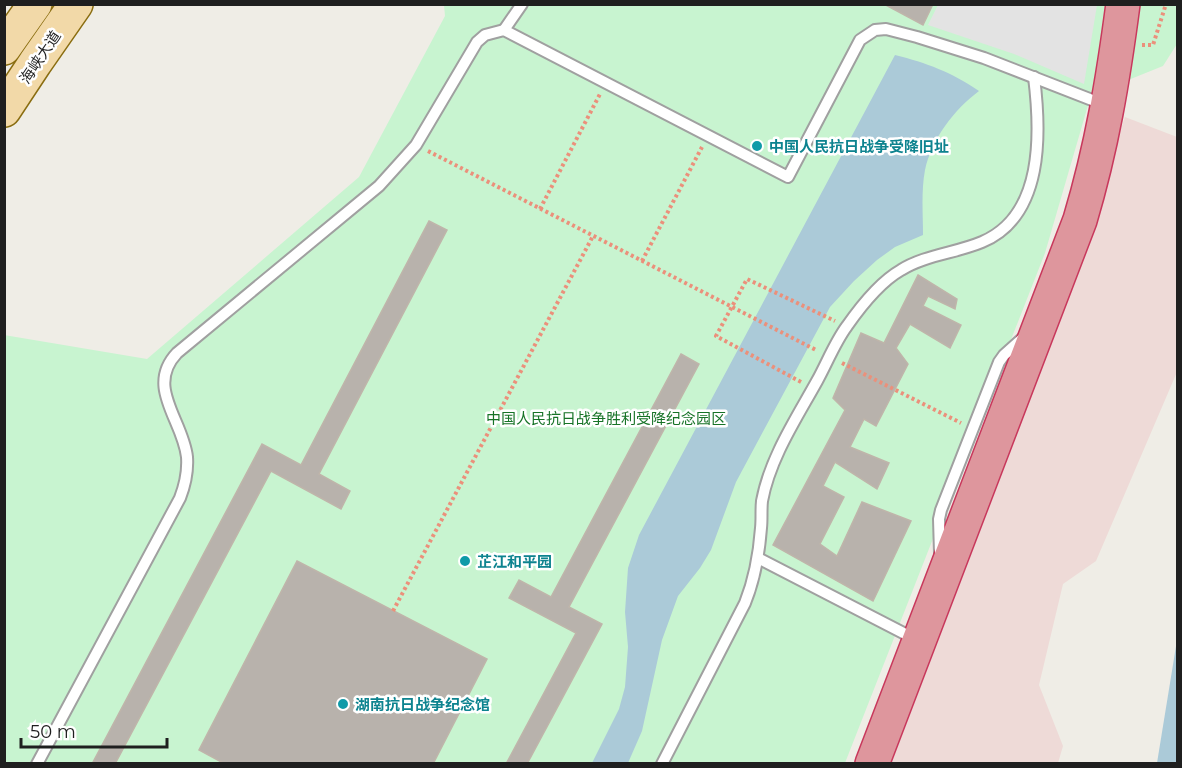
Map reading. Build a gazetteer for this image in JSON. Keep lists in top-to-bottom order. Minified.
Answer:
{"streets":{"main road":["海峡大道"]},"parks":["中国人民抗日战争胜利受降纪念园区"],"places":["中国人民抗日战争受降旧址","芷江和平园","湖南抗日战争纪念馆"],"scale_bar":"50 m"}
